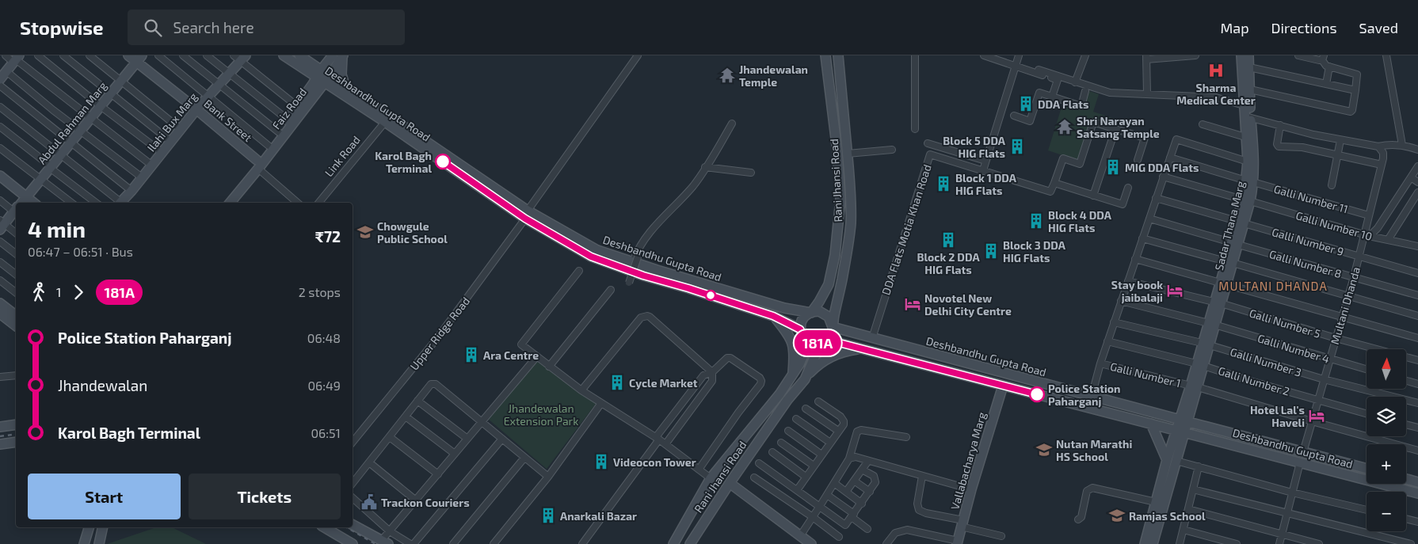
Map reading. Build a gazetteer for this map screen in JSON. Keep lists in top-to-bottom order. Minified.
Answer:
{"streets":{"street":["Deshbandhu Gupta Road","Faiz Road","Bank Street","Ilahi Bux Marg","Abdul Rahman Marg","Link Road","Rani Jhansi Road","Galli Number 11","Sadar Thana Marg","Galli Number 10","DDA Flats Motia Khan Road","Galli Number 9","Galli Number 8","Multani Dhanda","Galli Number 5","Upper Ridge Road","Galli Number 4","Galli Number 3","Galli Number 1","Galli Number 2","Vallabacharya Marg"]},"crossings":[["Deshbandhu Gupta Road","Faiz Road"],["Deshbandhu Gupta Road","Link Road"],["Deshbandhu Gupta Road","Rani Jhansi Road"],["Deshbandhu Gupta Road","Sadar Thana Marg"],["Deshbandhu Gupta Road","DDA Flats Motia Khan Road"],["Deshbandhu Gupta Road","Multani Dhanda"],["Deshbandhu Gupta Road","Upper Ridge Road"],["Faiz Road","Bank Street"],["Bank Street","Ilahi Bux Marg"],["Bank Street","Abdul Rahman Marg"],["Galli Number 11","Sadar Thana Marg"],["Galli Number 11","Multani Dhanda"],["Sadar Thana Marg","Galli Number 10"],["Sadar Thana Marg","Galli Number 9"],["Sadar Thana Marg","Galli Number 8"],["Sadar Thana Marg","Galli Number 5"],["Sadar Thana Marg","Galli Number 4"],["Sadar Thana Marg","Galli Number 3"],["Sadar Thana Marg","Galli Number 1"],["Sadar Thana Marg","Galli Number 2"],["Galli Number 10","Multani Dhanda"],["Galli Number 9","Multani Dhanda"],["Galli Number 8","Multani Dhanda"],["Multani Dhanda","Galli Number 5"],["Multani Dhanda","Galli Number 4"],["Multani Dhanda","Galli Number 3"],["Multani Dhanda","Galli Number 1"],["Multani Dhanda","Galli Number 2"]],"districts":["MULTANI DHANDA"],"parks":["Jhandewalan Extension Park"],"places":{"hospital":["Sharma Medical Center"],"temple":["Jhandewalan Temple","Shri Narayan Satsang Temple"],"building":["DDA Flats","Block 5 DDA HIG Flats","MIG DDA Flats","Block 1 DDA HIG Flats","Block 4 DDA HIG Flats","Block 2 DDA HIG Flats","Block 3 DDA HIG Flats","Ara Centre","Cycle Market","Videocon Tower","Anarkali Bazar"],"other":["Karol Bagh Terminal","Police Station Paharganj"],"school or university":["Chowgule Public School","Nutan Marathi HS School","Ramjas School"],"hotel":["Stay book jaibalaji","Novotel New Delhi City Centre","Hotel Lal's Haveli"],"public building":["Trackon Couriers"]},"lines":["bus line 181A"],"north":"top","page":{"header":"Stopwise","search":"Search here","nav":["Map","Directions","Saved"],"on_map":"181A","heading":["4 min","06:47 – 06:51 · Bus","₹72"],"legs":["1","181A","2 stops"],"list":[{"name":"Police Station Paharganj","value":"06:48"},{"name":"Jhandewalan","value":"06:49"},{"name":"Karol Bagh Terminal","value":"06:51"}],"map_buttons":["+","−"],"buttons":["Start","Tickets"]}}
